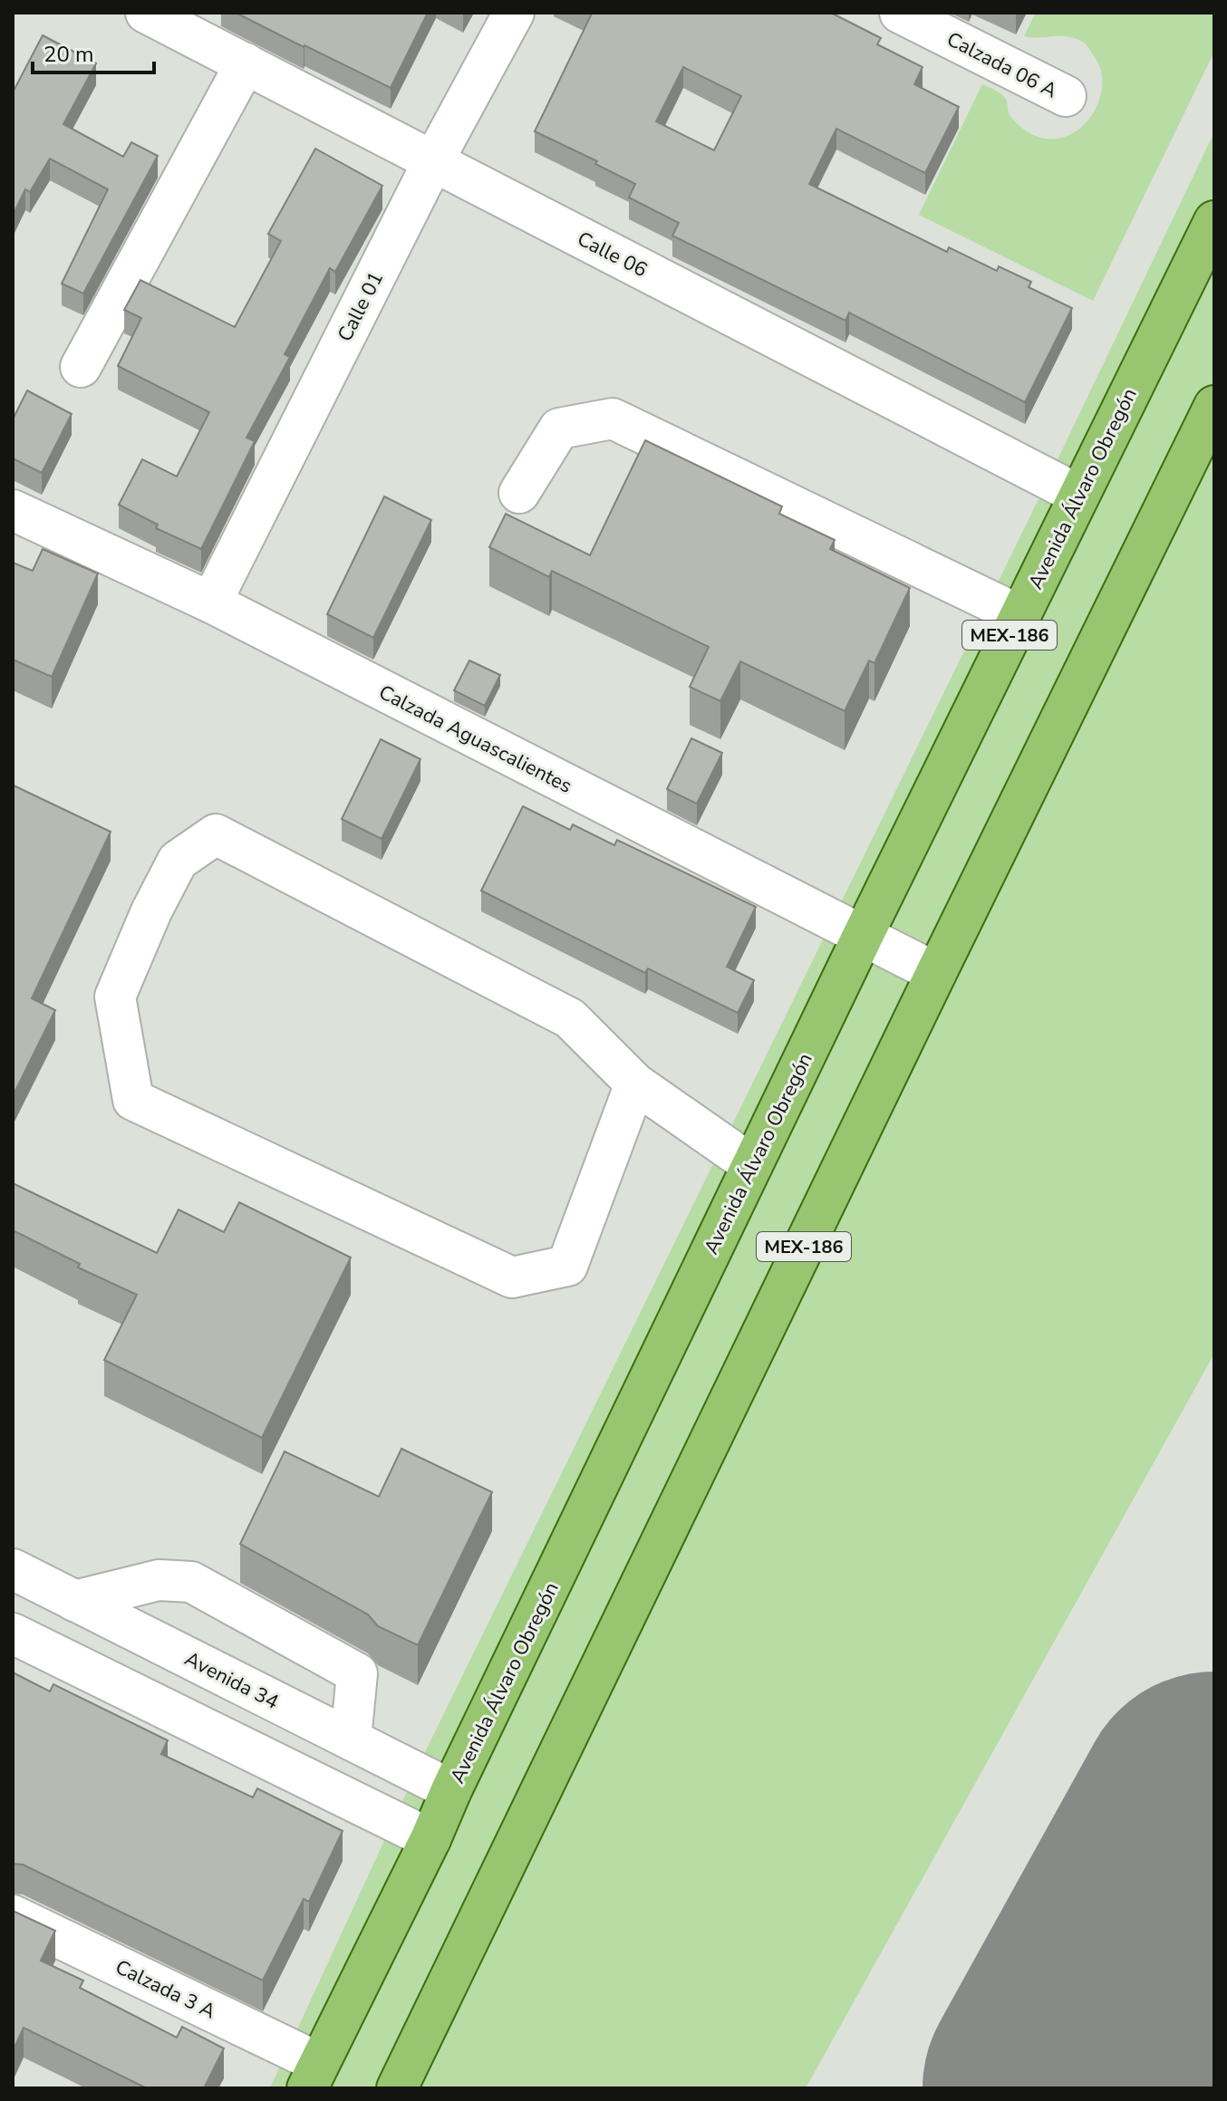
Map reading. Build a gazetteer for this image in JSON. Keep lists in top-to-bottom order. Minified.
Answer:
{"streets":{"main road":["Avenida Álvaro Obregón","MEX-186"],"street":["Calzada 06 A","Calle 06","Calle 01","Calzada Aguascalientes","Avenida 34","Calzada 3 A"]},"crossings":[["Calle 06","Calle 01"],["Calle 06","Avenida Álvaro Obregón"],["Calle 01","Calzada Aguascalientes"],["Avenida Álvaro Obregón","Calzada Aguascalientes"],["Avenida Álvaro Obregón","Avenida 34"],["Avenida Álvaro Obregón","Calzada 3 A"],["MEX-186","Calzada Aguascalientes"]],"scale_bar":"20 m"}
